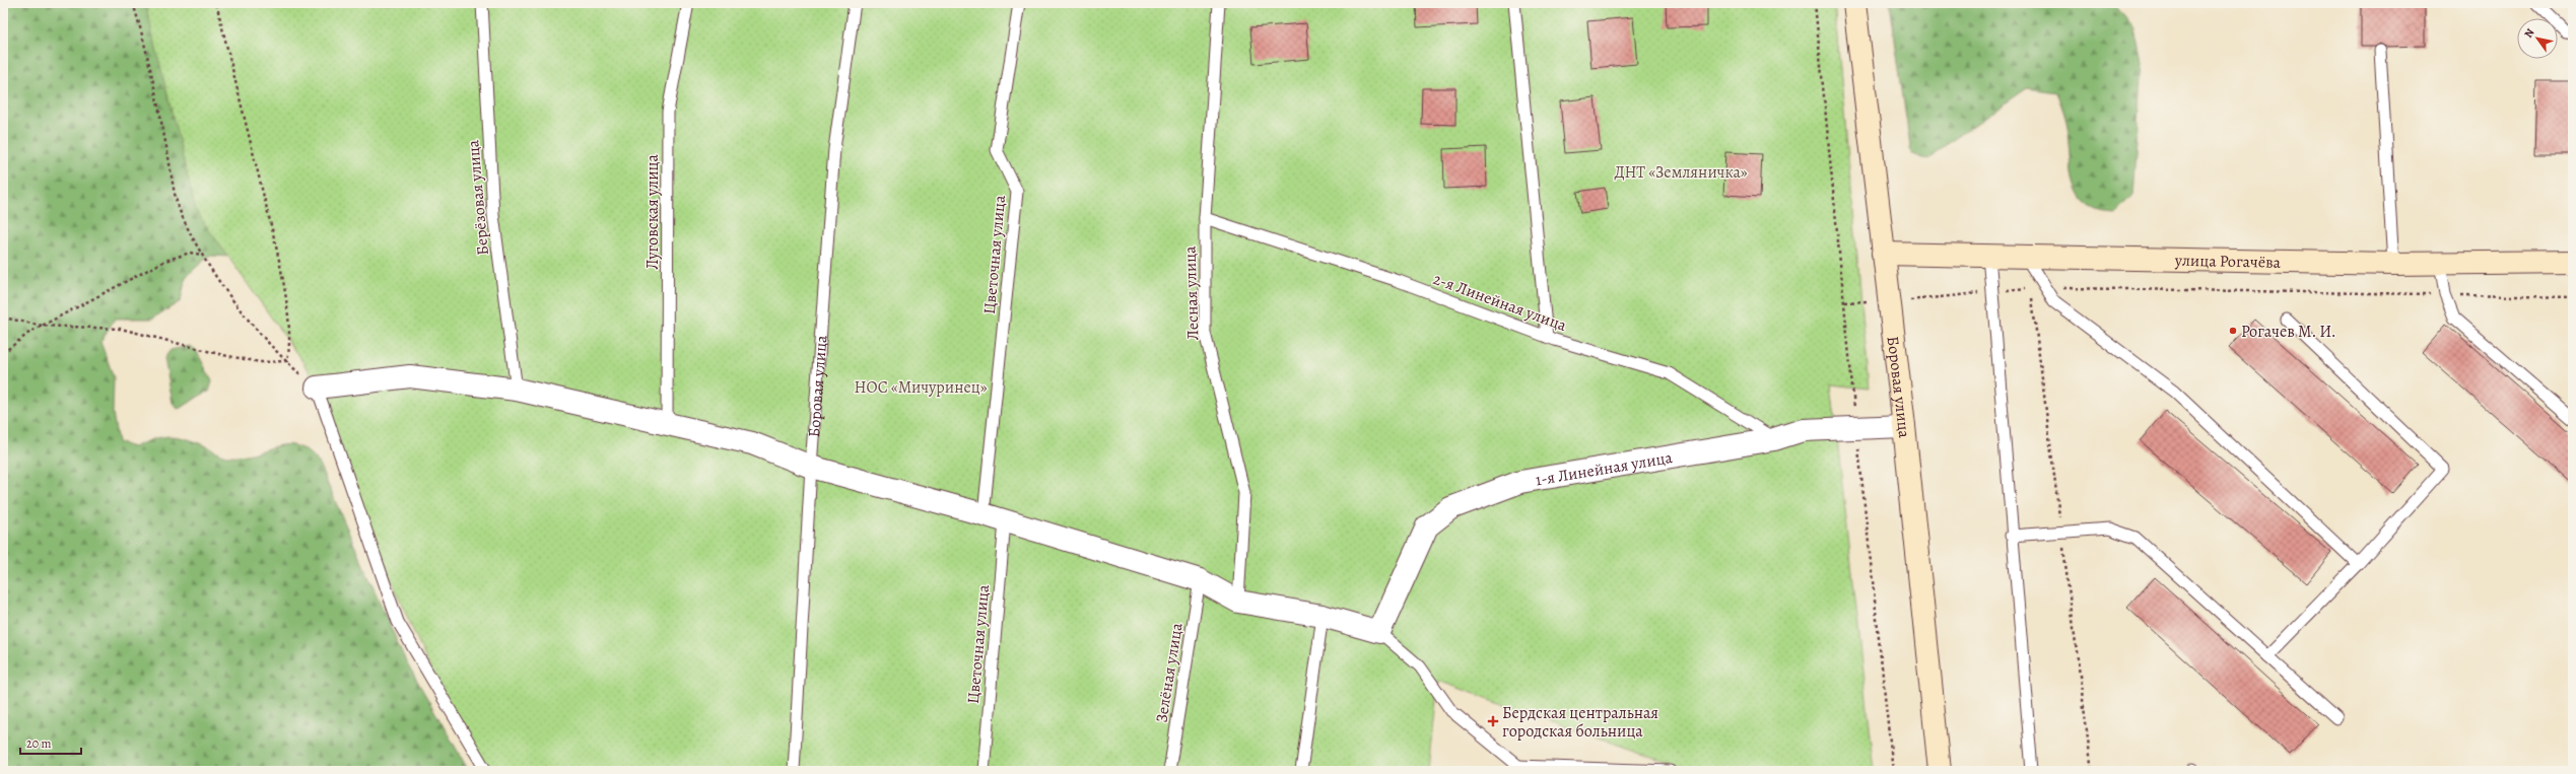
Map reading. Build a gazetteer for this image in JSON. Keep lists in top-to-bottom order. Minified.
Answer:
{"streets":{"street":["улица Рогачёва","Боровая улица","1-я Линейная улица"],"lane":["Берёзовая улица","Луговская улица","Цветочная улица","Лесная улица","2-я Линейная улица","Зелёная улица"]},"crossings":[["улица Рогачёва","Боровая улица"],["Лесная улица","2-я Линейная улица"],["2-я Линейная улица","1-я Линейная улица"],["Боровая улица","1-я Линейная улица"]],"parks":["ДНТ «Земляничка»","НОС «Мичуринец»"],"places":{"other":["Рогачев М. И."],"health":["Бердская центральная городская больница"]},"scale_bar":"20 m","north":"top left"}
